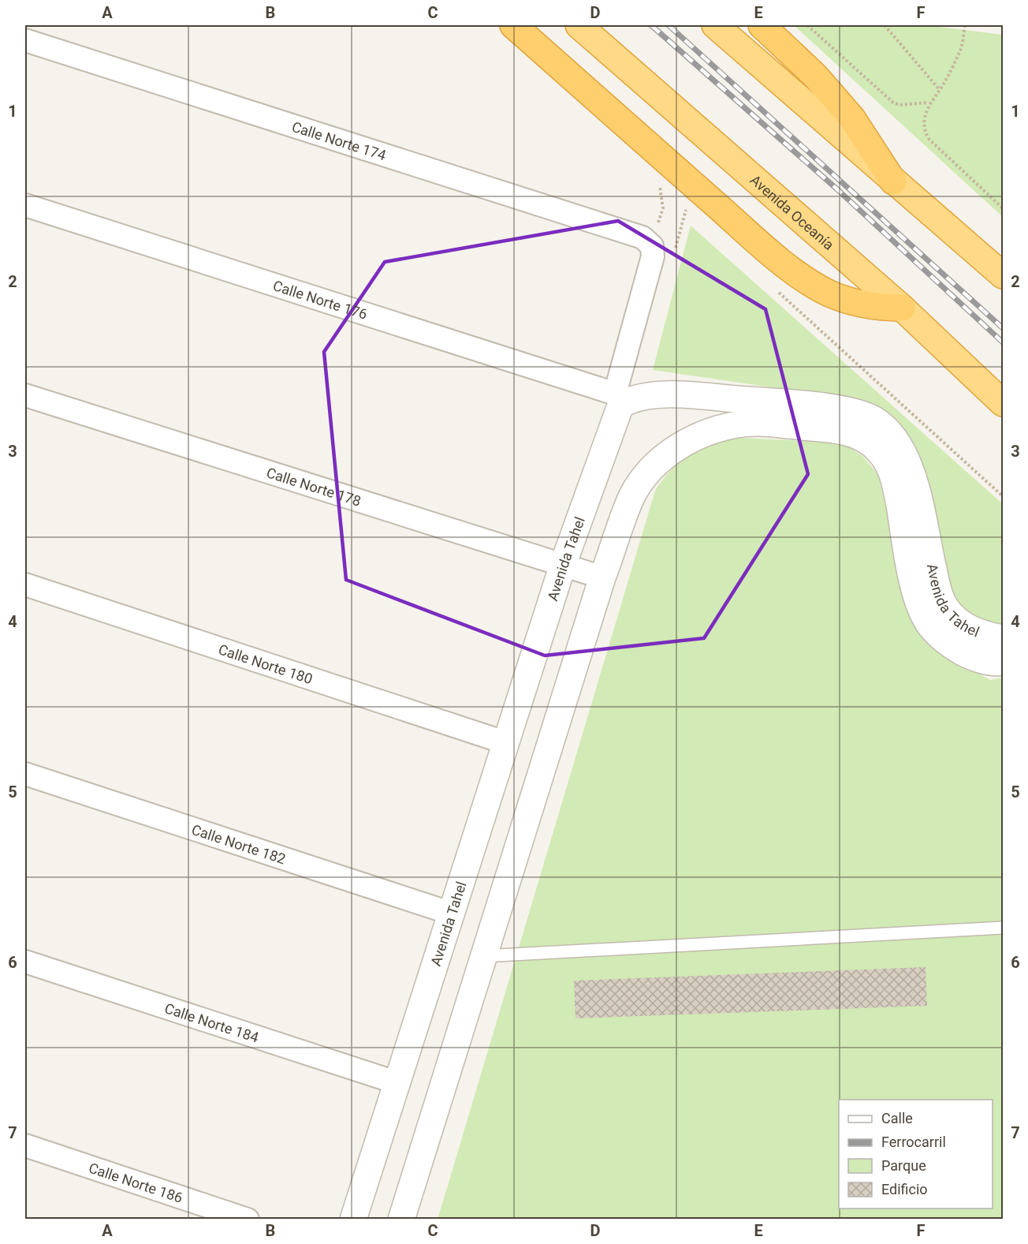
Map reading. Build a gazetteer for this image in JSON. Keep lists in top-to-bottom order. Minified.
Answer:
{"streets":{"highway":["Avenida Oceanía"],"street":["Calle Norte 174","Calle Norte 176","Calle Norte 178","Avenida Tahel","Calle Norte 180","Calle Norte 182","Calle Norte 184","Calle Norte 186"]},"crossings":[["Calle Norte 174","Avenida Tahel"],["Calle Norte 176","Avenida Tahel"],["Calle Norte 178","Avenida Tahel"],["Avenida Tahel","Calle Norte 180"],["Avenida Tahel","Calle Norte 182"],["Avenida Tahel","Calle Norte 184"]],"legend":["Calle","Ferrocarril","Parque","Edificio"],"grid":{"columns":["A","B","C","D","E","F"],"rows":["1","2","3","4","5","6","7"]}}
